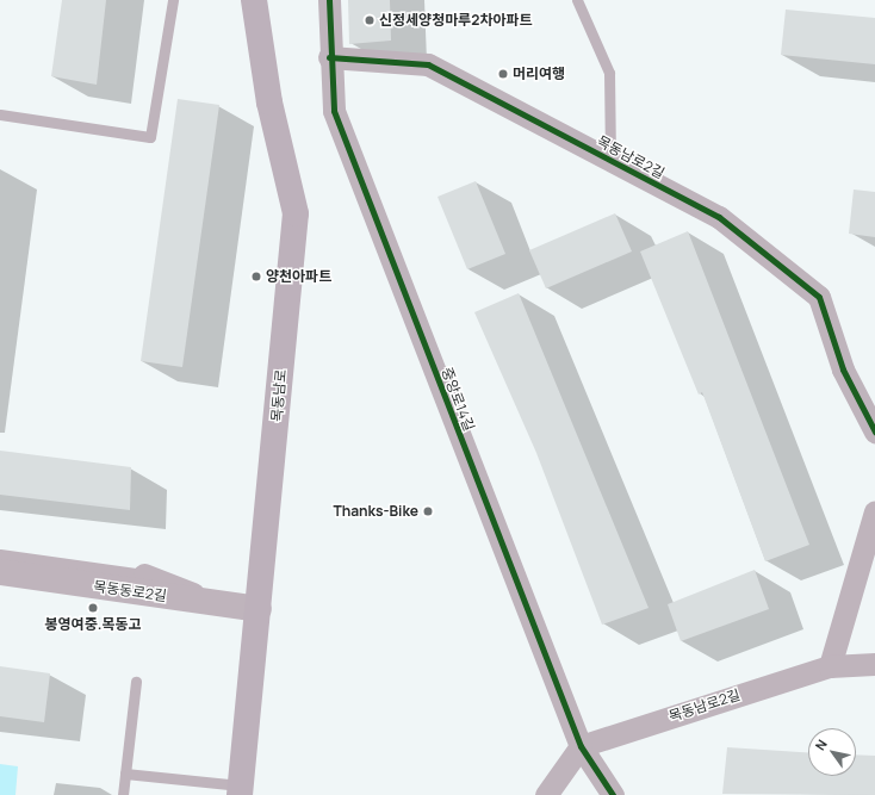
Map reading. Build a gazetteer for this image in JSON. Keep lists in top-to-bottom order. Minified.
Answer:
{"streets":{"main road":["목동남로"],"street":["목동남로2길","중앙로14길","목동동로2길"]},"crossings":[["목동남로2길","중앙로14길"],["목동남로","목동동로2길"]],"places":["신정세양청마루2차아파트","머리여행","양천아파트","Thanks-Bike","봉영여중.목동고"],"north":"top left"}
